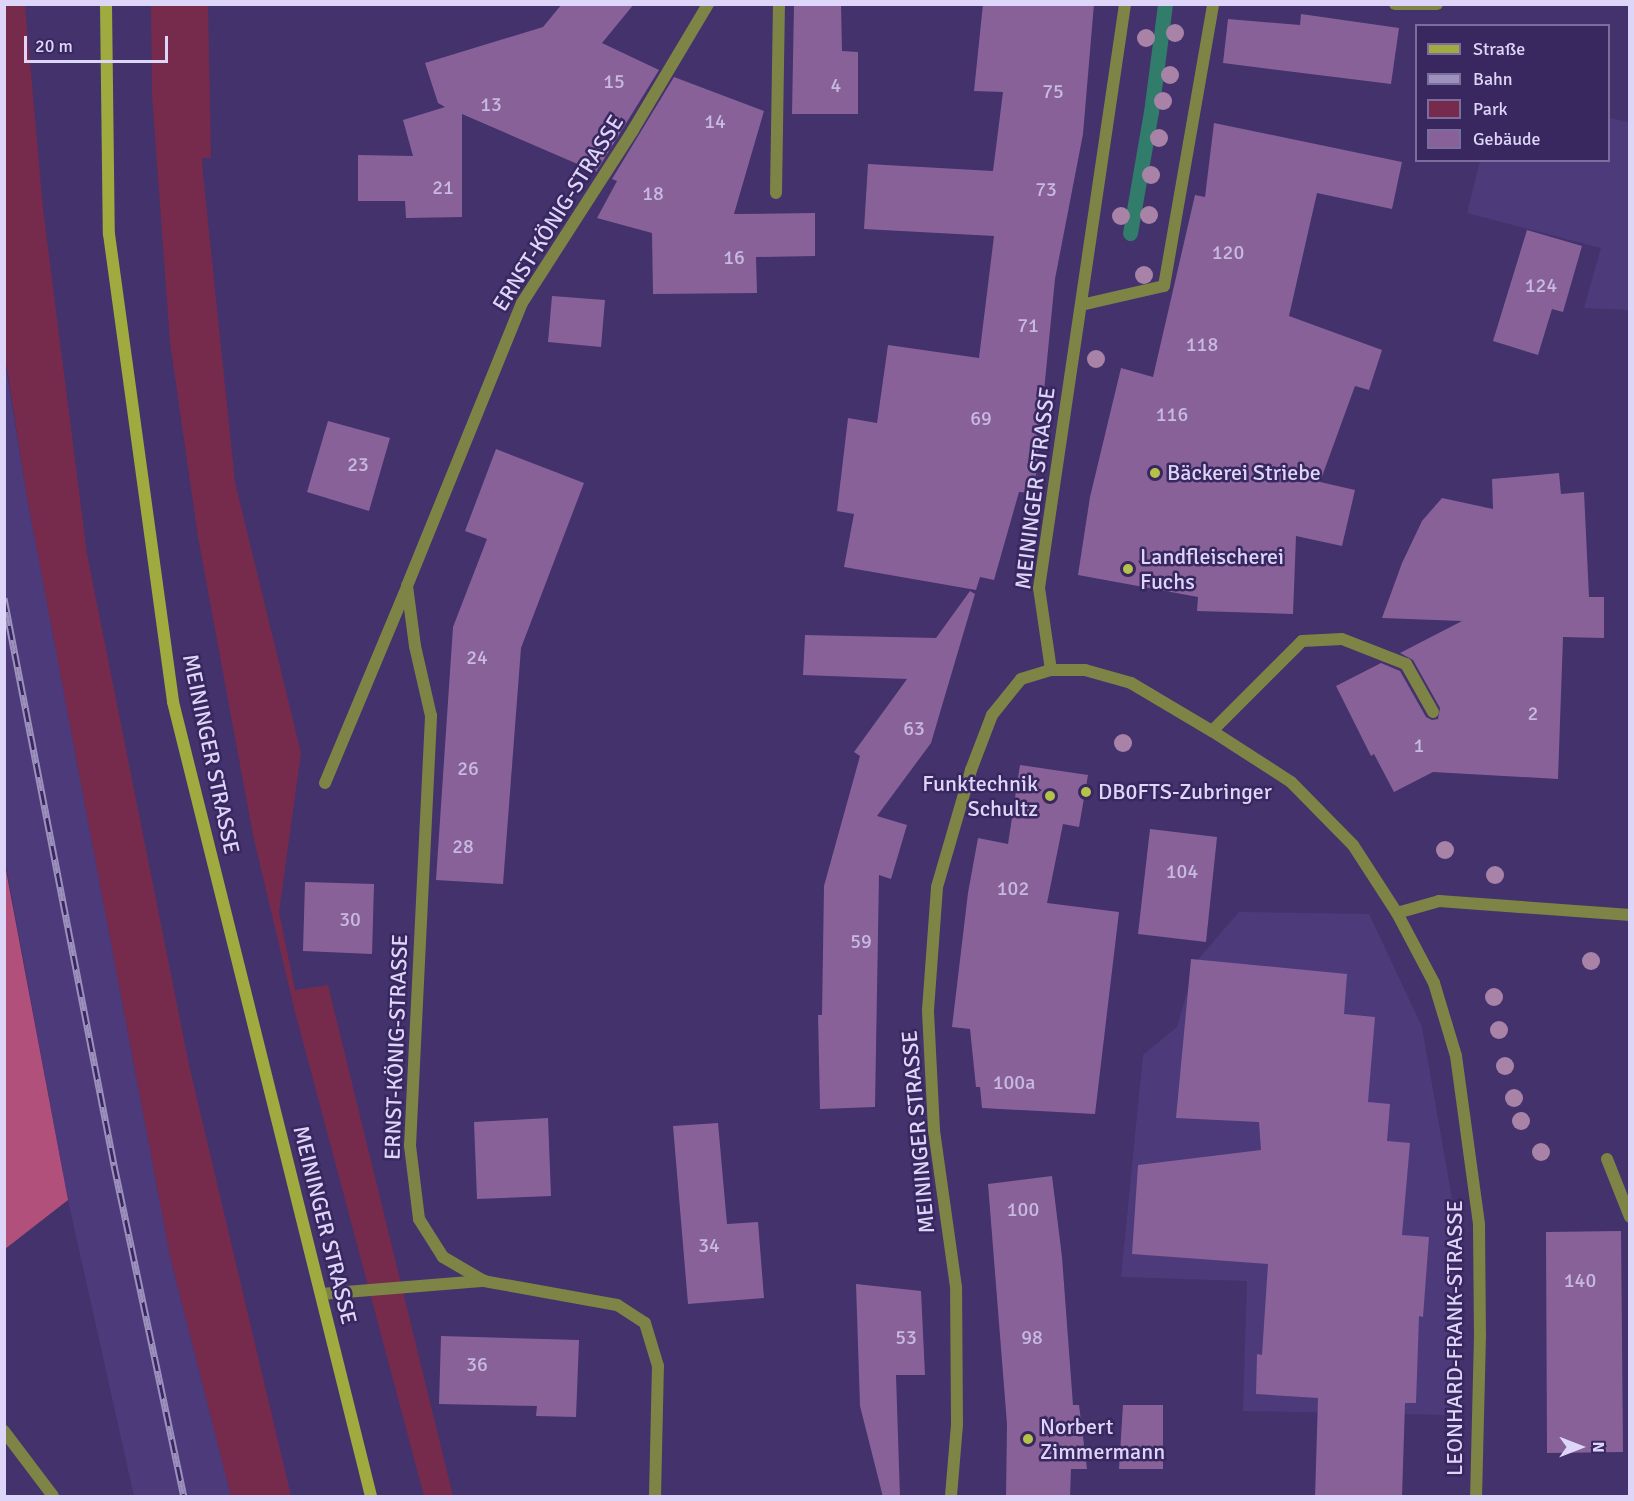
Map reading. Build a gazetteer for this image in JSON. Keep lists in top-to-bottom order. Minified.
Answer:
{"streets":{"main road":["MEININGER STRASSE"],"street":["ERNST-KÖNIG-STRASSE","LEONHARD-FRANK-STRASSE"]},"crossings":[["MEININGER STRASSE","LEONHARD-FRANK-STRASSE"]],"places":["Bäckerei Striebe","Landfleischerei Fuchs","DB0FTS-Zubringer","Funktechnik Schultz","Norbert Zimmermann"],"house_numbers":["15","4","75","13","14","21","73","18","120","16","124","71","118","116","69","23","24","2","63","1","26","28","104","102","30","59","100a","100","34","140","53","98","36"],"legend":["Straße","Bahn","Park","Gebäude"],"scale_bar":"20 m","north":"right"}
